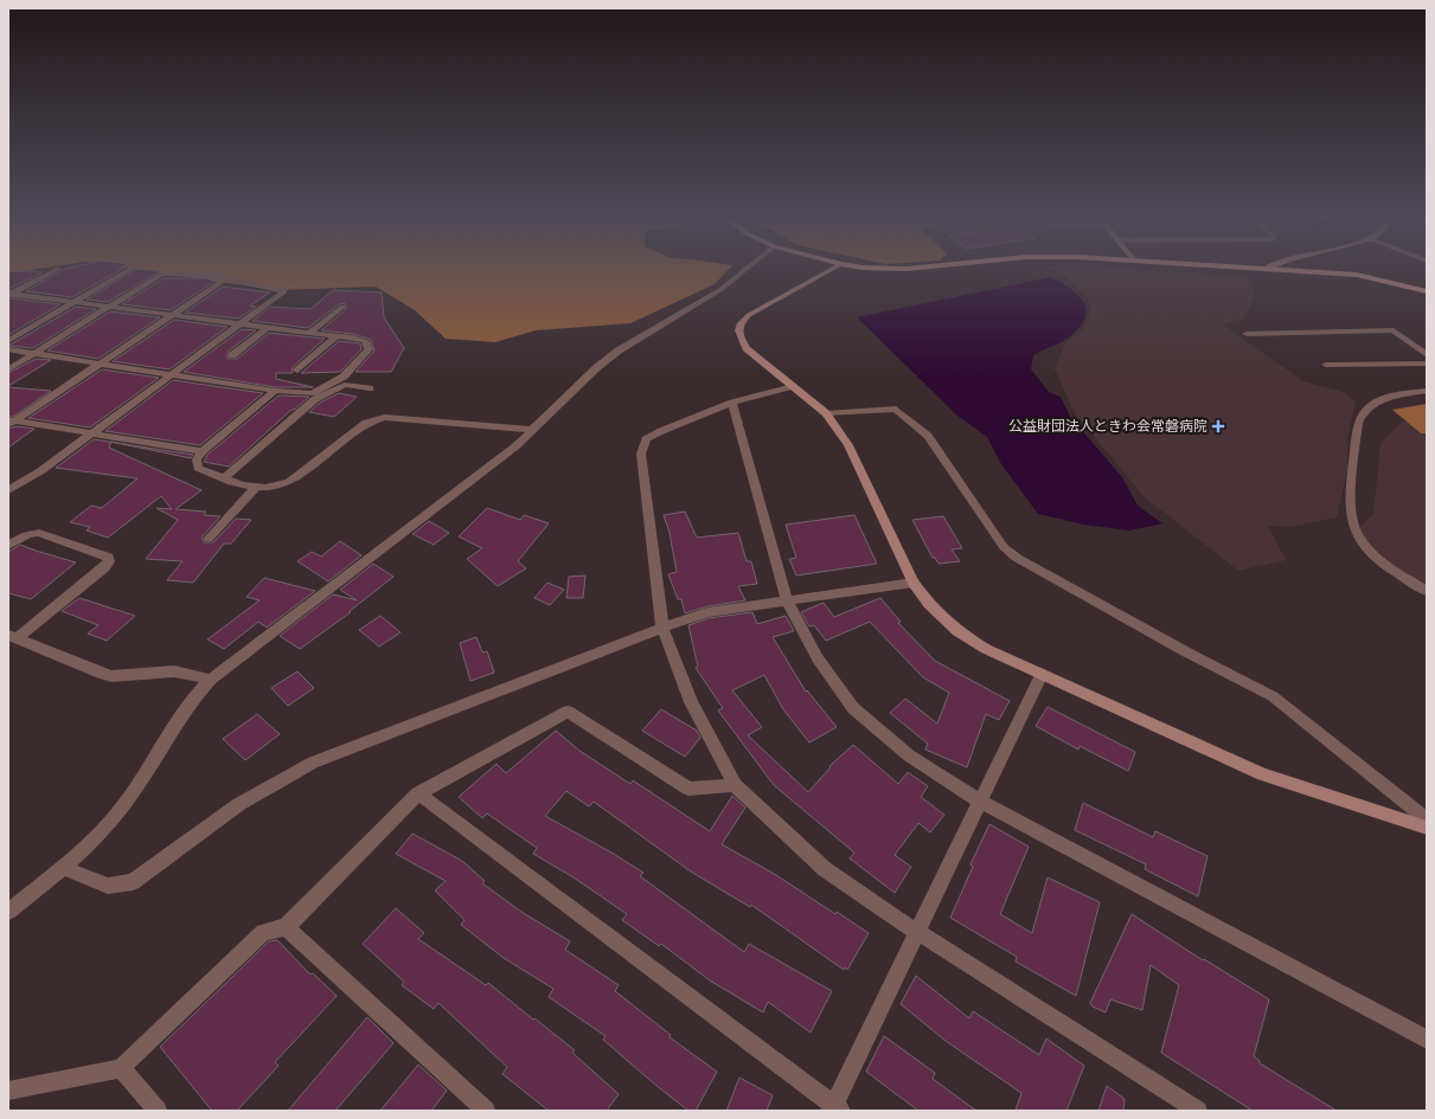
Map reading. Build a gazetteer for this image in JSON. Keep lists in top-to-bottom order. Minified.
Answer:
{"places":{"health":["公益財団法人ときわ会常磐病院"]}}
